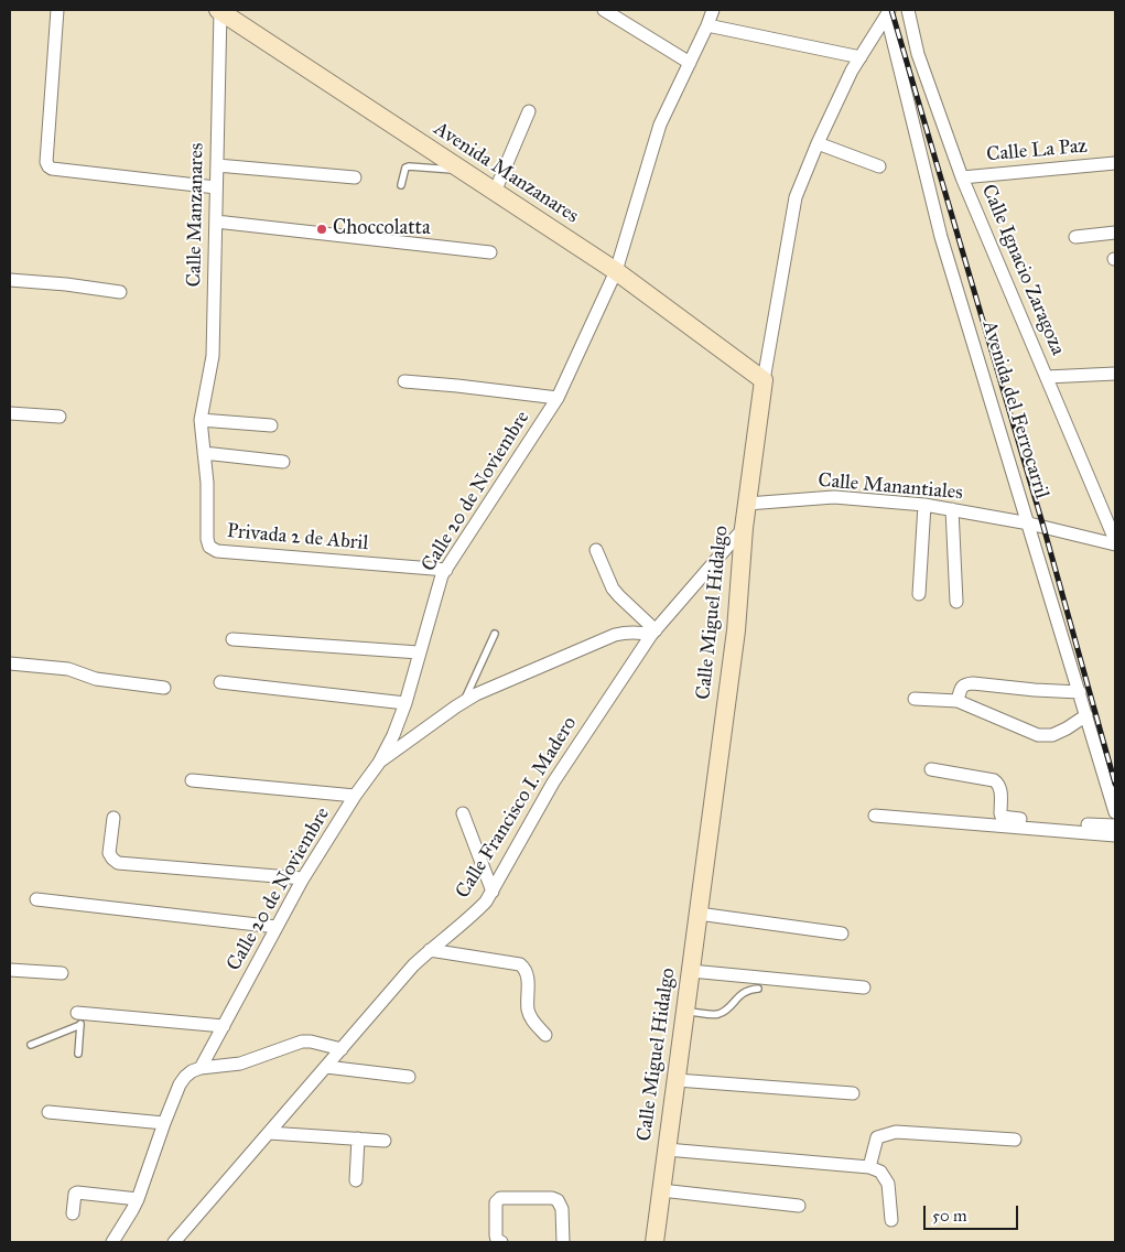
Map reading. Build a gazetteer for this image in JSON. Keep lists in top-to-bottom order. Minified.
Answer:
{"streets":{"street":["Calle La Paz","Avenida Manzanares","Calle Manzanares","Calle Ignacio Zaragoza","Avenida del Ferrocarril","Calle Manantiales","Calle 20 de Noviembre","Privada 2 de Abril","Calle Miguel Hidalgo","Calle Francisco I. Madero"]},"crossings":[["Calle La Paz","Calle Ignacio Zaragoza"],["Avenida Manzanares","Calle Manzanares"],["Avenida Manzanares","Calle 20 de Noviembre"],["Avenida Manzanares","Calle Miguel Hidalgo"],["Calle Manzanares","Privada 2 de Abril"],["Calle Ignacio Zaragoza","Calle Manantiales"],["Avenida del Ferrocarril","Calle Manantiales"],["Avenida del Ferrocarril","Calle Miguel Hidalgo"],["Calle Manantiales","Calle Miguel Hidalgo"],["Calle 20 de Noviembre","Privada 2 de Abril"],["Calle Miguel Hidalgo","Calle Francisco I. Madero"]],"places":["Choccolatta"],"scale_bar":"50 m"}
